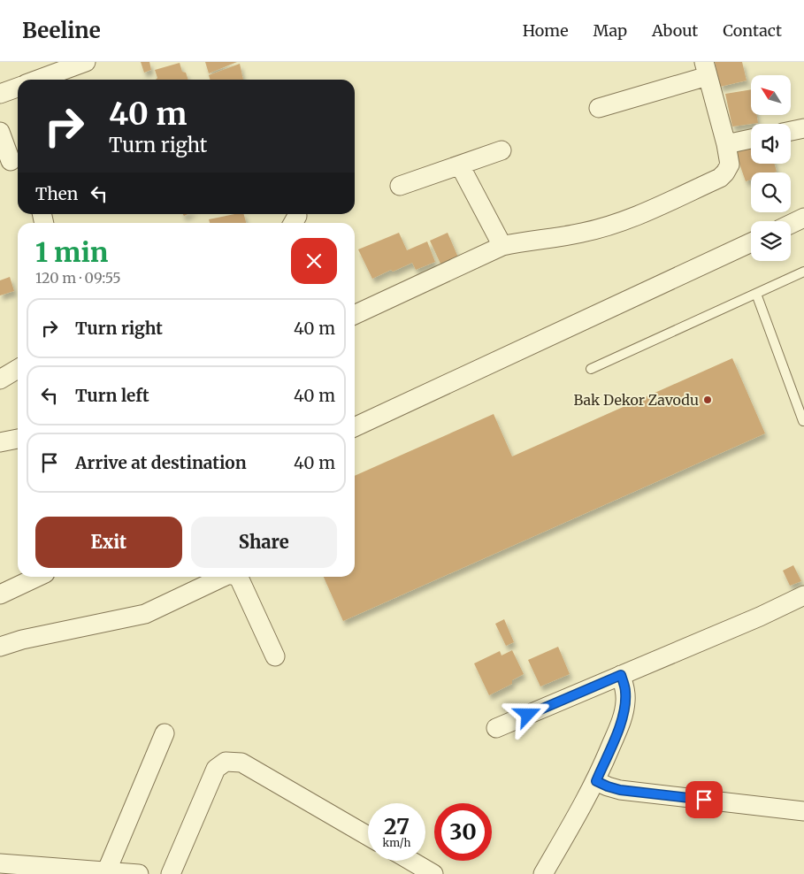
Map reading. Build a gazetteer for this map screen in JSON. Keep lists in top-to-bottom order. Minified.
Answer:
{"places":["Bak Dekor Zavodu"],"north":"top left","page":{"header":"Beeline","nav":["Home","Map","About","Contact"],"turn":["40 m","Turn right"],"then":"Then","heading":["1 min","120 m · 09:55"],"list":[{"name":"Turn right","value":"40 m"},{"name":"Turn left","value":"40 m"},{"name":"Arrive at destination","value":"40 m"}],"buttons":["Exit","Share"],"speed":"27 km/h","limit":"30"}}
